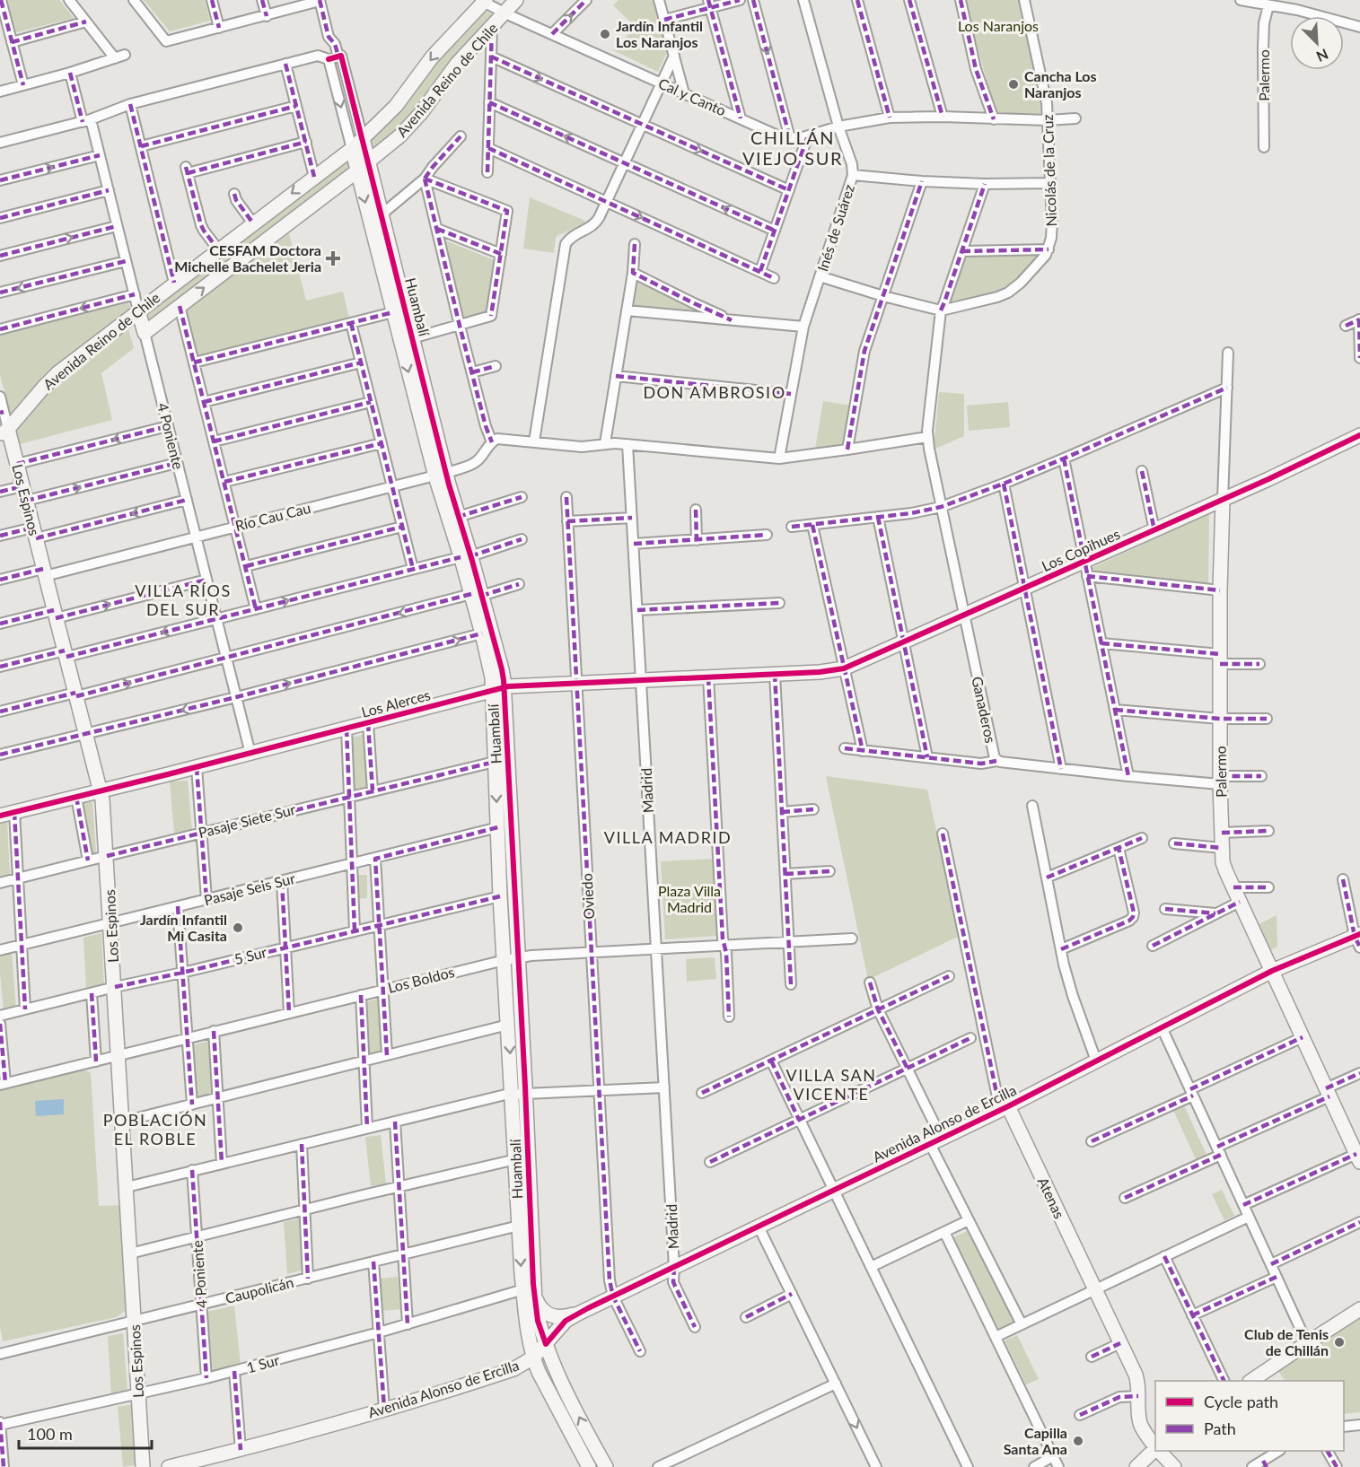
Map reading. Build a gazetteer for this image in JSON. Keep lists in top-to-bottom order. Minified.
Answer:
{"streets":{"street":["Palermo","Avenida Reino de Chile","Cal y Canto","Nicolás de la Cruz","Inés de Suárez","Huambalí","4 Poniente","Los Espinos","Río Cau Cau","Los Copihues","Los Alerces","Ganaderos","Madrid","Pasaje Siete Sur","Pasaje Seis Sur","Oviedo","5 Sur","Los Boldos","Avenida Alonso de Ercilla","Atenas","Caupolicán","1 Sur"]},"crossings":[["Palermo","Los Copihues"],["Palermo","Ganaderos"],["Palermo","Avenida Alonso de Ercilla"],["Avenida Reino de Chile","Cal y Canto"],["Avenida Reino de Chile","Huambalí"],["Avenida Reino de Chile","4 Poniente"],["Avenida Reino de Chile","Los Espinos"],["Cal y Canto","Nicolás de la Cruz"],["Cal y Canto","Inés de Suárez"],["Nicolás de la Cruz","Inés de Suárez"],["Nicolás de la Cruz","Ganaderos"],["Huambalí","Río Cau Cau"],["Huambalí","Los Alerces"],["Huambalí","Pasaje Siete Sur"],["Huambalí","Pasaje Seis Sur"],["Huambalí","5 Sur"],["Huambalí","Los Boldos"],["Huambalí","Avenida Alonso de Ercilla"],["Huambalí","Caupolicán"],["Huambalí","1 Sur"],["4 Poniente","Río Cau Cau"],["4 Poniente","Los Alerces"],["4 Poniente","Caupolicán"],["4 Poniente","1 Sur"],["Los Espinos","Río Cau Cau"],["Los Espinos","Los Alerces"],["Los Espinos","Pasaje Siete Sur"],["Los Espinos","Pasaje Seis Sur"],["Los Espinos","5 Sur"],["Los Espinos","Los Boldos"],["Los Espinos","Caupolicán"],["Los Espinos","1 Sur"],["Los Copihues","Los Alerces"],["Los Copihues","Ganaderos"],["Los Alerces","Madrid"],["Los Alerces","Oviedo"],["Madrid","Los Boldos"],["Madrid","Avenida Alonso de Ercilla"],["Oviedo","Los Boldos"],["Oviedo","Avenida Alonso de Ercilla"],["Avenida Alonso de Ercilla","Atenas"]],"districts":["CHILLÁN VIEJO SUR","DON AMBROSIO","VILLA RÍOS DEL SUR","VILLA MADRID","VILLA SAN VICENTE","POBLACIÓN EL ROBLE"],"parks":["Los Naranjos","Plaza Villa Madrid"],"places":{"other":["Jardín Infantil Los Naranjos","Cancha Los Naranjos","Jardín Infantil Mi Casita","Club de Tenis de Chillán","Capilla Santa Ana"],"health":["CESFAM Doctora Michelle Bachelet Jeria"]},"legend":["Cycle path","Path"],"scale_bar":"100 m","north":"bottom right"}
